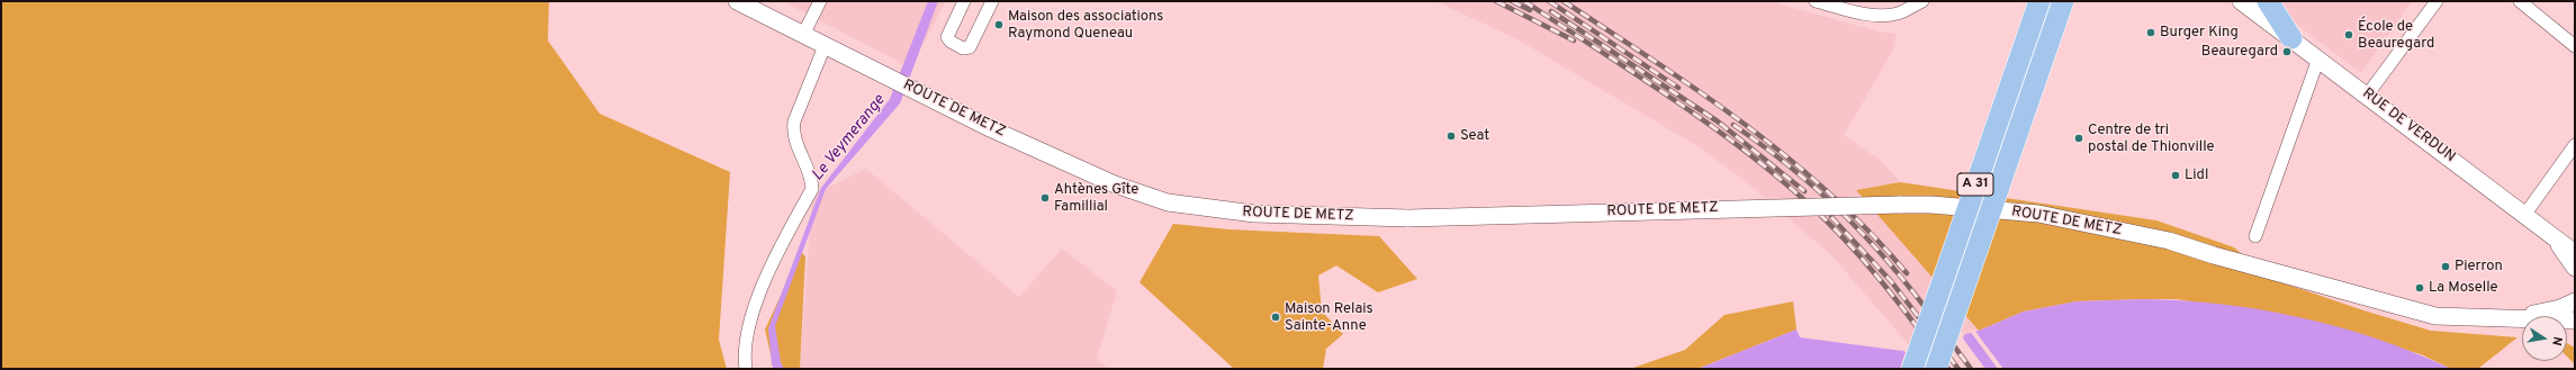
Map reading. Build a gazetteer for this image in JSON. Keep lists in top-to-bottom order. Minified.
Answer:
{"streets":{"highway":["A 31"],"main road":["ROUTE DE METZ","RUE DE VERDUN"]},"water":["Le Veymerange"],"places":["Maison des associations Raymond Queneau","Burger King","École de Beauregard","Beauregard","Seat","Centre de tri postal de Thionville","Lidl","Ahtènes Gîte Famillial","Pierron","La Moselle","Maison Relais Sainte-Anne"],"north":"right"}
